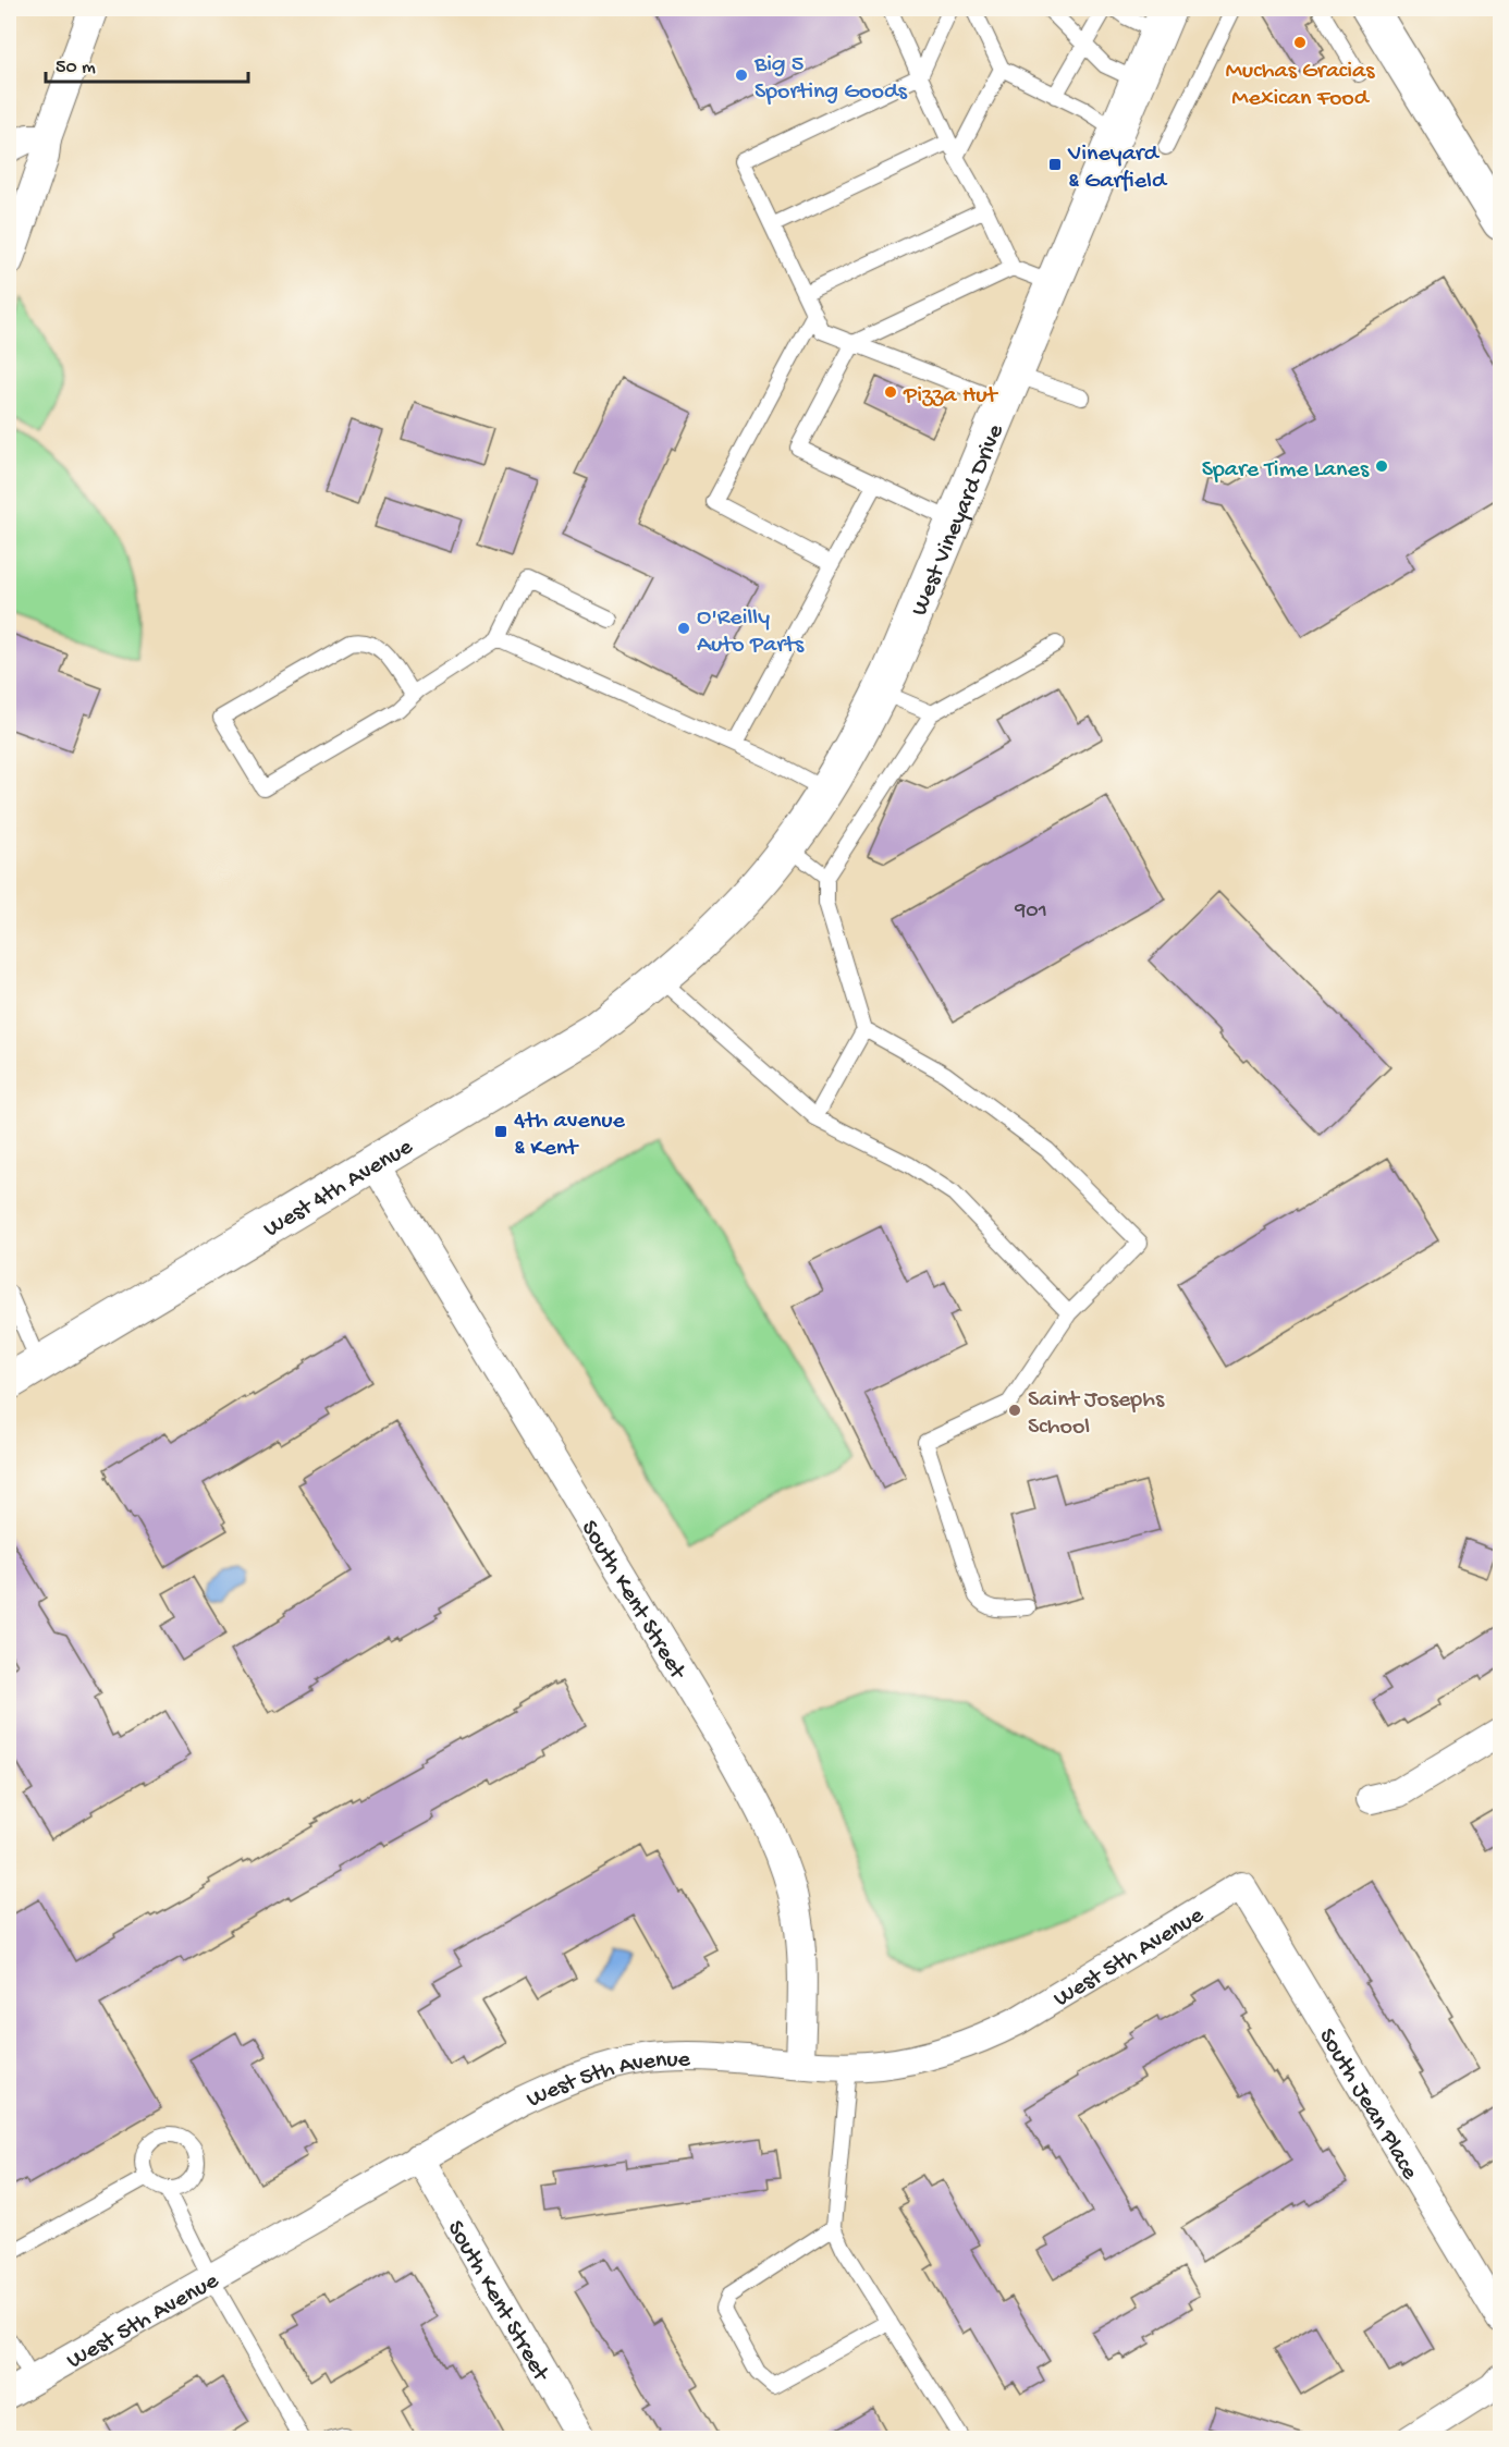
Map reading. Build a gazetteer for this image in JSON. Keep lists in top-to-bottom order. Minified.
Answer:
{"streets":{"main road":["West Vineyard Drive","West 4th Avenue"],"street":["South Kent Street","West 5th Avenue","South Jean Place"]},"crossings":[["West Vineyard Drive","West 4th Avenue"],["West 4th Avenue","South Kent Street"],["South Kent Street","West 5th Avenue"],["West 5th Avenue","South Jean Place"]],"places":{"other":["Muchas Gracias Mexican Food","Big 5 Sporting Goods","Pizza Hut","Spare Time Lanes","O'Reilly Auto Parts","Saint Josephs School"],"transit":["Vineyard & Garfield","4th avenue & Kent"]},"house_numbers":["901"],"scale_bar":"50 m"}
